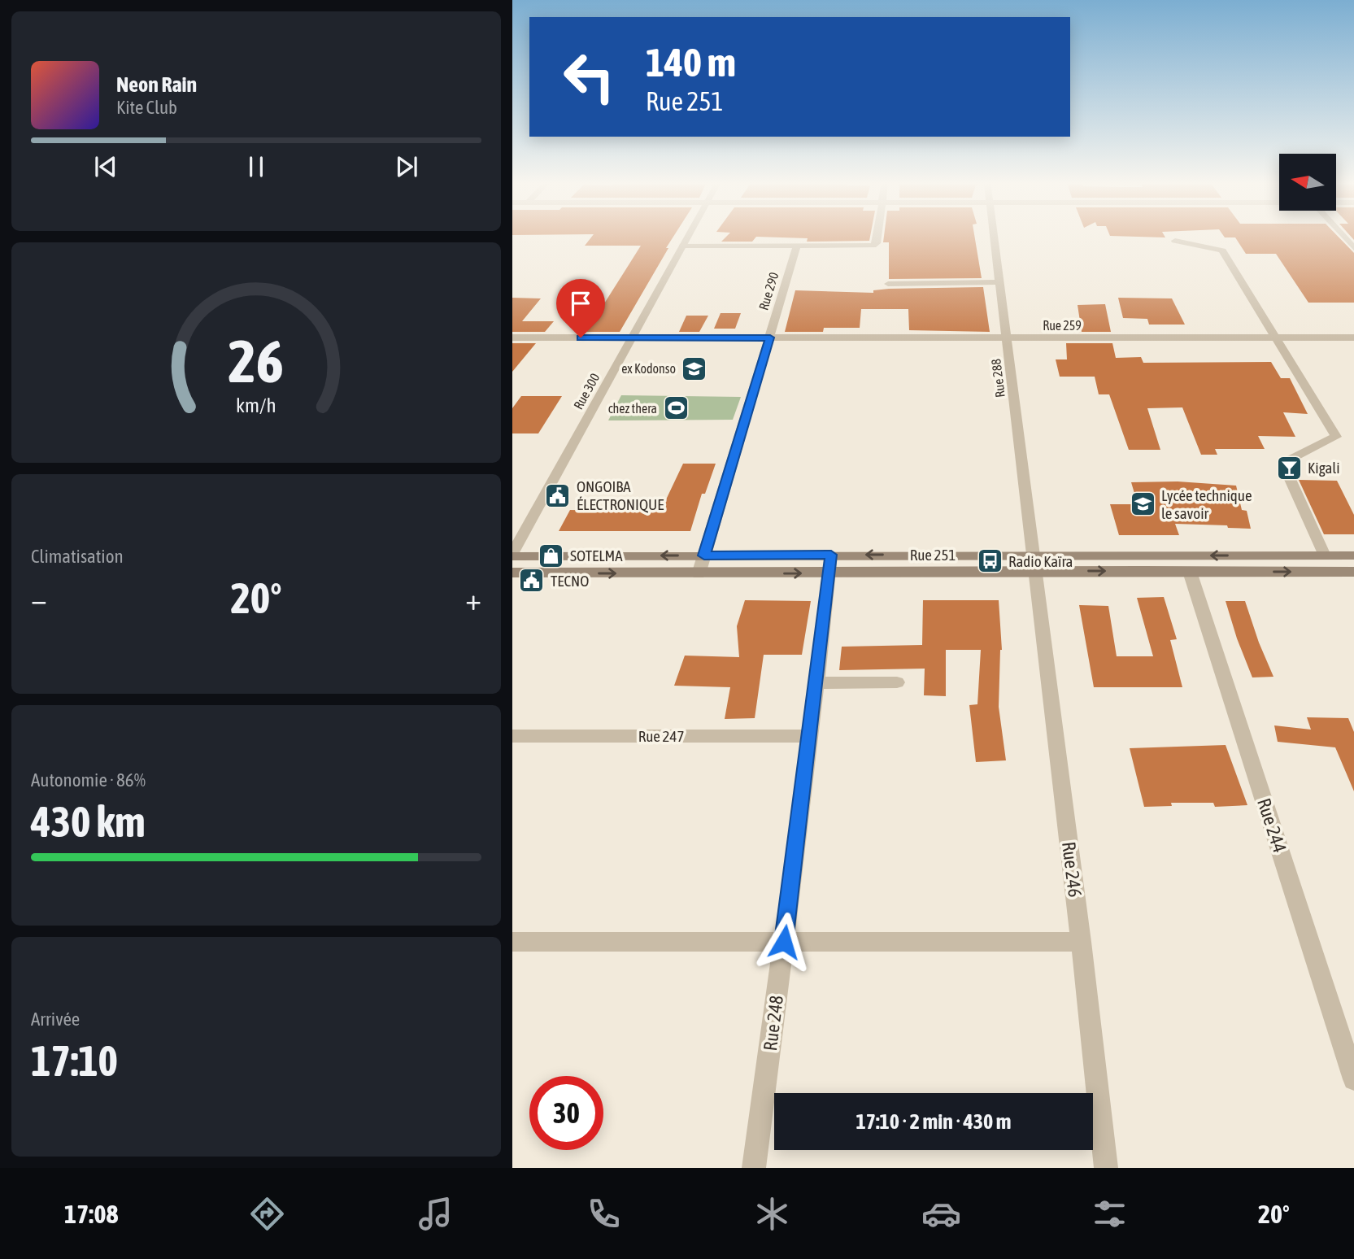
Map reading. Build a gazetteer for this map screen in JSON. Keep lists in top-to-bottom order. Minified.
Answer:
{"streets":{"main road":["Rue 251"],"street":["Rue 290","Rue 259","Rue 288","Rue 300","Rue 247","Rue 244","Rue 246","Rue 248"]},"crossings":[["Rue 290","Rue 259"],["Rue 290","Rue 251"],["Rue 259","Rue 288"],["Rue 259","Rue 300"],["Rue 288","Rue 251"],["Rue 288","Rue 246"],["Rue 300","Rue 251"],["Rue 251","Rue 244"],["Rue 251","Rue 246"],["Rue 251","Rue 248"],["Rue 247","Rue 248"]],"places":{"school or university":["ex Kodonso","Lycée technique le savoir"],"sports":["chez thera"],"bar":["Kigali"],"public building":["ONGOIBA ÉLECTRONIQUE","TECNO"],"shop":["SOTELMA"],"bus stop":["Radio Kaïra"]},"north":"left","page":{"turn":["140 m","Rue 251"],"song":["Neon Rain","Kite Club"],"tile":["Climatisation",["Autonomie · 86%","430 km"],["Arrivée","17:10"]],"heat":["−","20°","+"],"limit":"30","trip":"17:10 · 2 min · 430 m","tabs":["17:08","20°"],"gauge":["26","km/h"]}}
